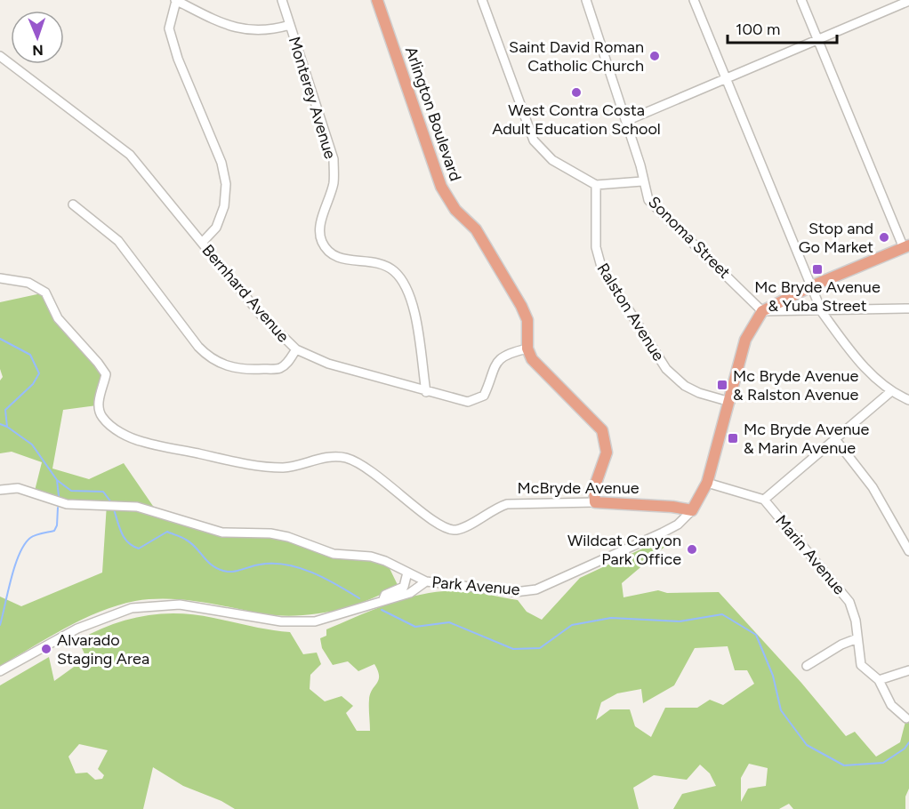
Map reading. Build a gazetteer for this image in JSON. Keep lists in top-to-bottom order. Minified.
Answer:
{"streets":{"main road":["Arlington Boulevard","McBryde Avenue"],"street":["Monterey Avenue","Sonoma Street","Bernhard Avenue","Ralston Avenue","Marin Avenue","Park Avenue"]},"crossings":[["Monterey Avenue","Bernhard Avenue"],["Arlington Boulevard","Bernhard Avenue"],["McBryde Avenue","Park Avenue"]],"places":{"other":["Saint David Roman Catholic Church","West Contra Costa Adult Education School","Stop and Go Market","Wildcat Canyon Park Office","Alvarado Staging Area"],"transit":["Mc Bryde Avenue & Yuba Street","Mc Bryde Avenue & Ralston Avenue","Mc Bryde Avenue & Marin Avenue"]},"scale_bar":"100 m","north":"bottom"}
